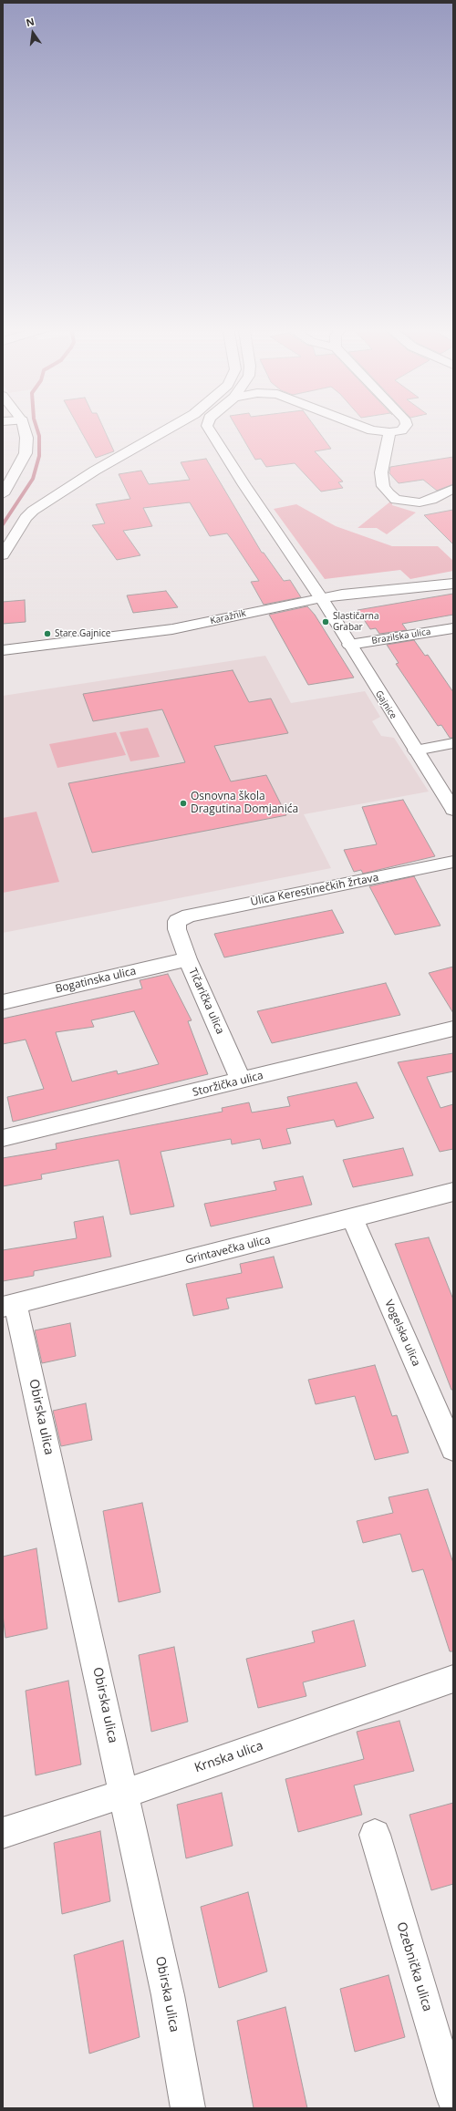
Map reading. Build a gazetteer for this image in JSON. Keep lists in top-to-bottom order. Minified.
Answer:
{"streets":{"street":["Karažnik","Brazilska ulica","Gajnice","Ulica Kerestinečkih žrtava","Bogatinska ulica","Tičarička ulica","Storžička ulica","Grintavečka ulica","Vogelska ulica","Obirska ulica","Krnska ulica","Ozebnička ulica"]},"crossings":[["Karažnik","Gajnice"],["Brazilska ulica","Gajnice"],["Ulica Kerestinečkih žrtava","Tičarička ulica"],["Bogatinska ulica","Tičarička ulica"],["Tičarička ulica","Storžička ulica"],["Grintavečka ulica","Vogelska ulica"],["Grintavečka ulica","Obirska ulica"],["Obirska ulica","Krnska ulica"]],"places":["Slastičarna Grabar","Stare Gajnice","Osnovna škola Dragutina Domjanića"],"north":"top"}
